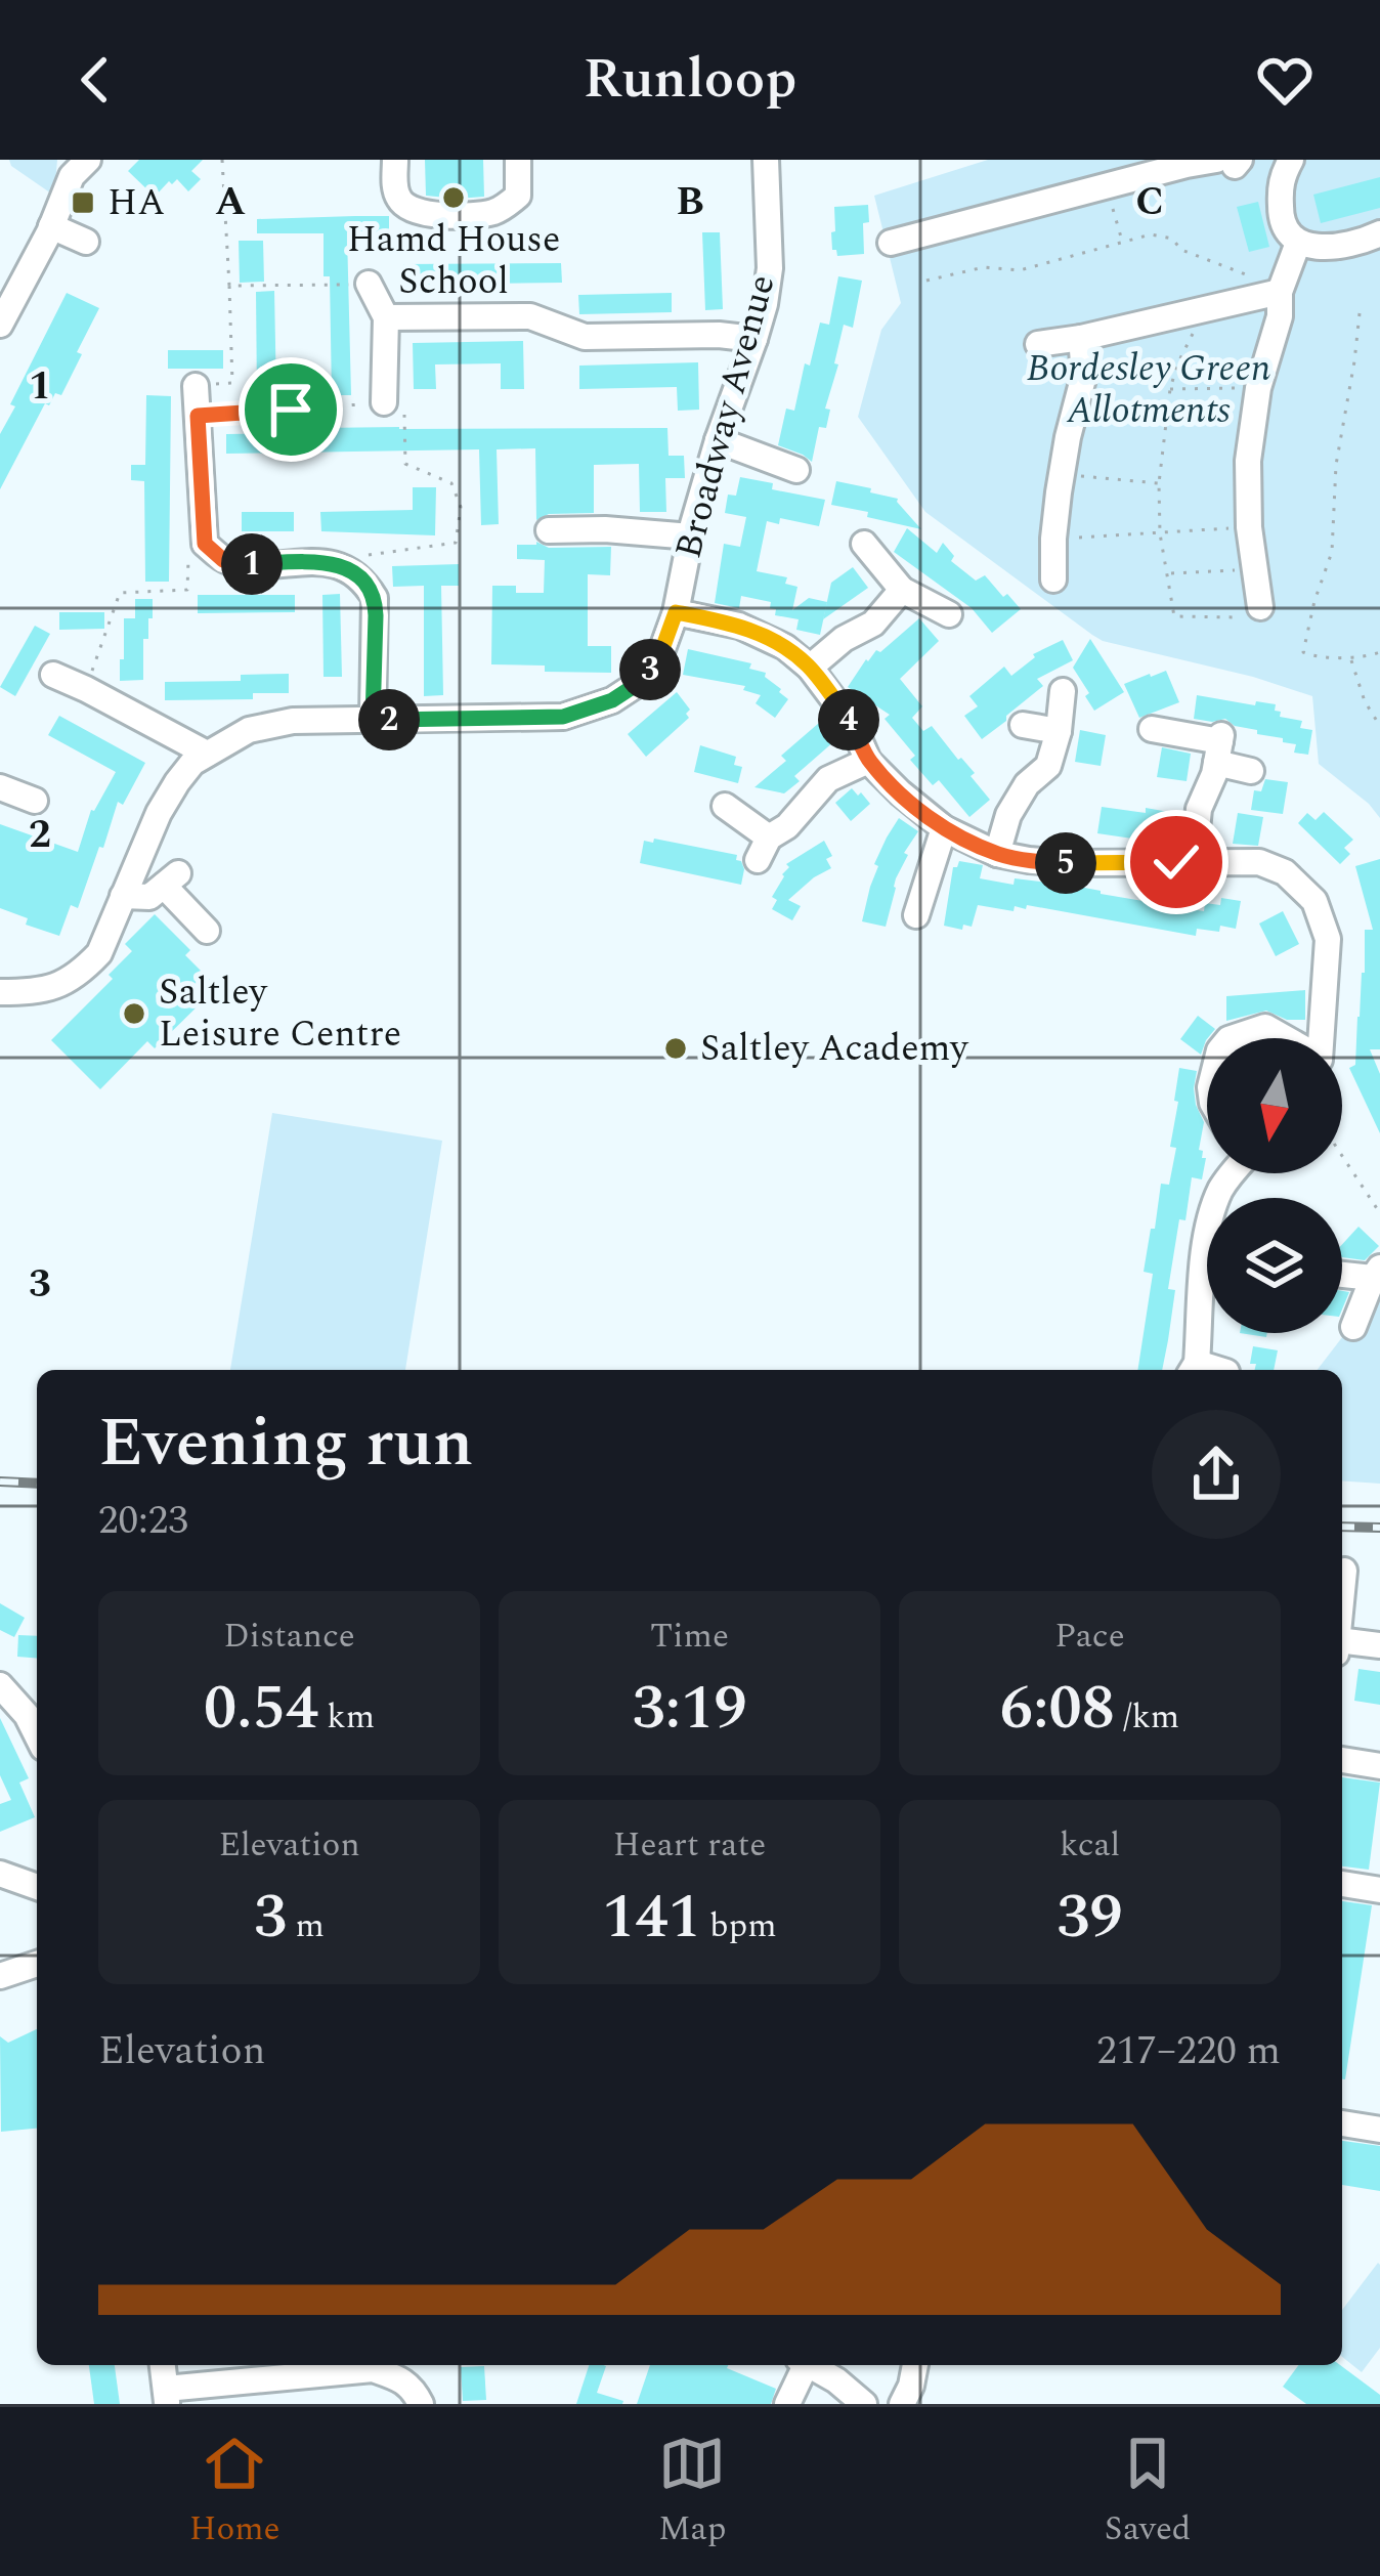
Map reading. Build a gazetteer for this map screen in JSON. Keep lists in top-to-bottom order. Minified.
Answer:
{"streets":{"street":["Broadway Avenue"]},"parks":["Bordesley Green Allotments"],"places":{"other":["Hamd House School","Saltley Leisure Centre","Saltley Academy"],"transit":["HA"]},"north":"bottom","page":{"header":"Runloop","pins":["1","3","2","4","5"],"heading":["Evening run","20:23"],"stats":[["Distance","0.54 km"],["Time","3:19"],["Pace","6:08 /km"],["Elevation","3 m"],["Heart rate","141 bpm"],["kcal","39"]],"chart":["Elevation","217–220 m"],"tabs":["Home","Map","Saved"]},"grid":{"columns":["A","B","C"],"rows":["1","2","3"]}}
